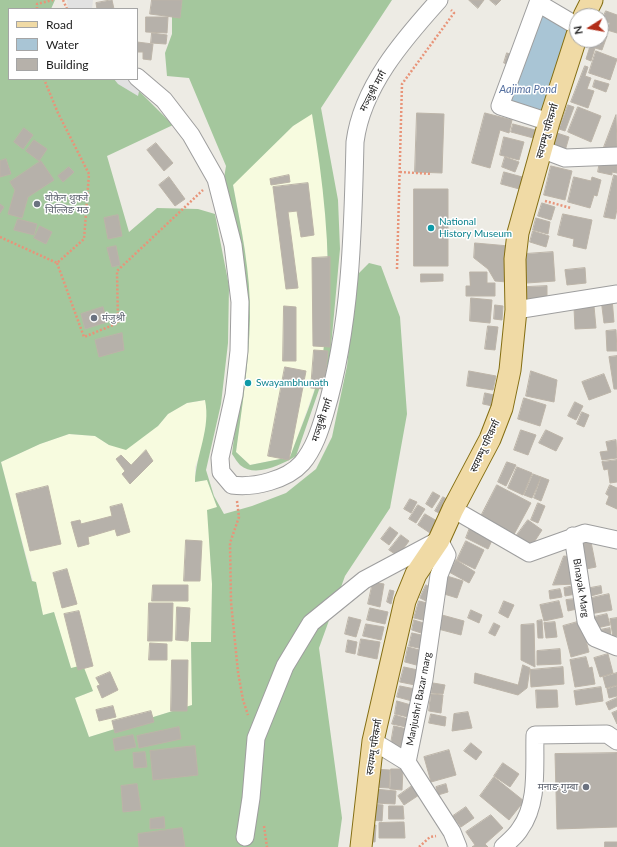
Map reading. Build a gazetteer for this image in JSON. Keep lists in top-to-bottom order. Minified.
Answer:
{"streets":{"main road":["स्वयम्भू परिकर्मा"],"street":["मञ्जुश्री मार्ग","Binayak Marg","Manjushri Bazar marg"]},"crossings":[["स्वयम्भू परिकर्मा","Manjushri Bazar marg"]],"water":["Aajima Pond"],"places":["वोकेन थुक्जे चिल्लिङ मठ","National History Museum","मंजुश्री","Swayambhunath","मनाङ गुम्बा"],"legend":["Road","Water","Building"],"north":"left"}
